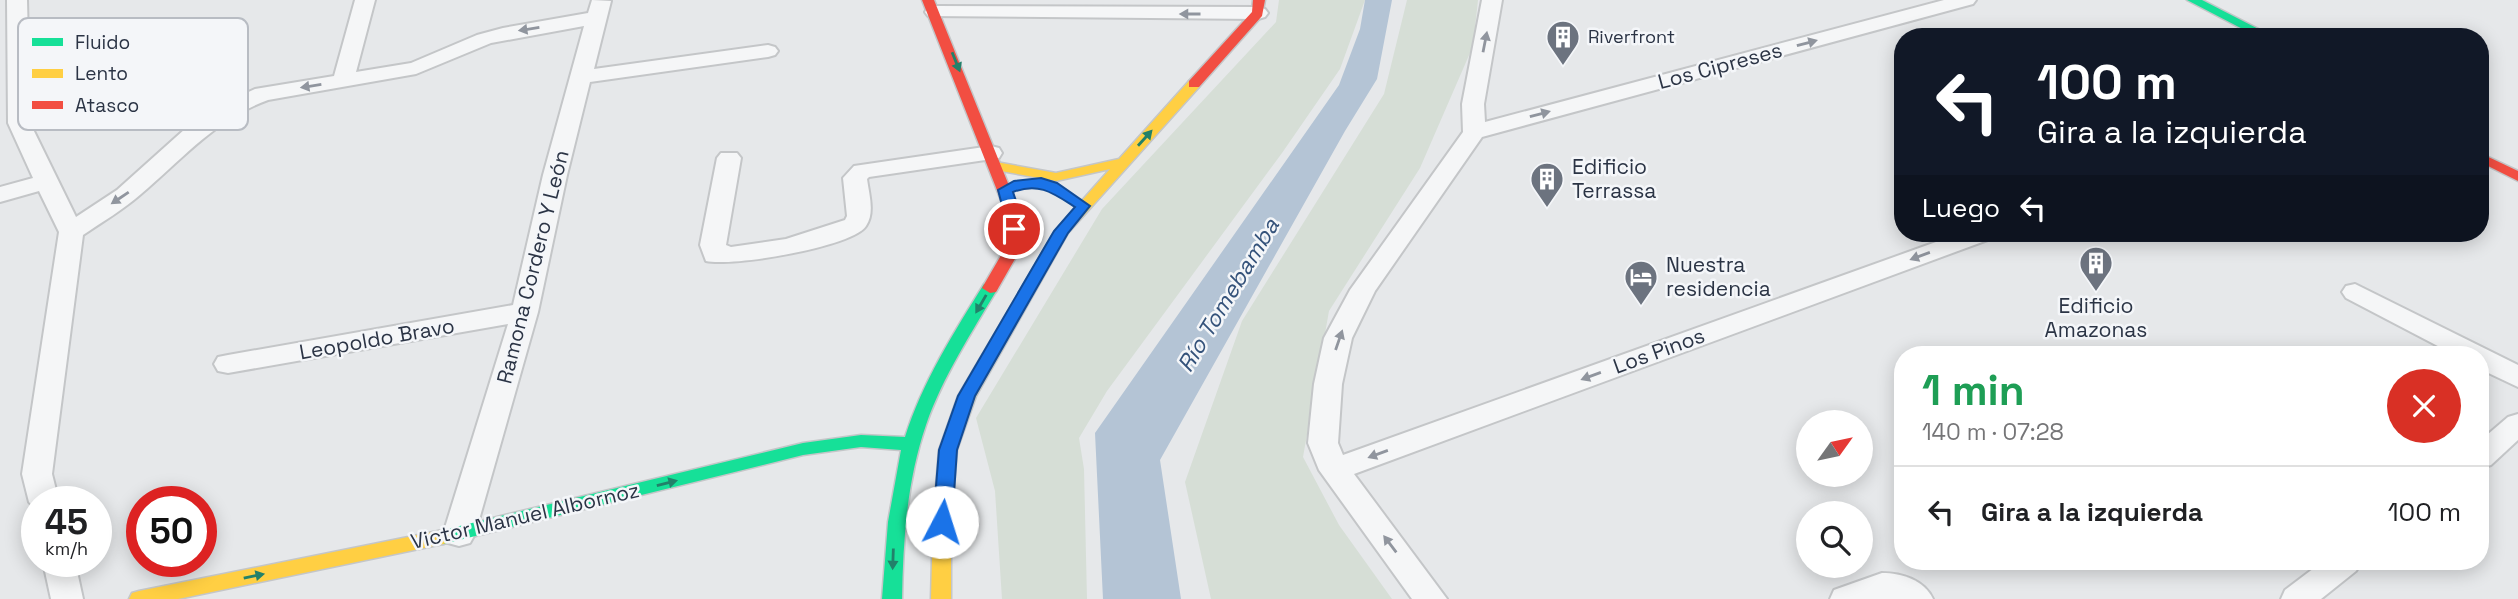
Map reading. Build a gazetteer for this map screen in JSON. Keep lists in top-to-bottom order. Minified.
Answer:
{"streets":{"main road":["Victor Manuel Albornoz"],"street":["Los Cipreses","Ramona Cordero Y León","Leopoldo Bravo","Los Pinos"]},"crossings":[["Ramona Cordero Y León","Leopoldo Bravo"],["Ramona Cordero Y León","Victor Manuel Albornoz"]],"one_way":["Los Cipreses","Los Pinos","Victor Manuel Albornoz"],"water":["Río Tomebamba"],"places":{"building":["Riverfront","Edificio Terrassa","Edificio Amazonas"],"hotel":["Nuestra residencia"]},"legend":["Fluido","Lento","Atasco"],"north":"top right","page":{"turn":["100 m","Gira a la izquierda"],"then":"Luego","heading":["1 min","140 m · 07:28"],"list":[{"name":"Gira a la izquierda","value":"100 m"}],"speed":"45 km/h","limit":"50"}}
